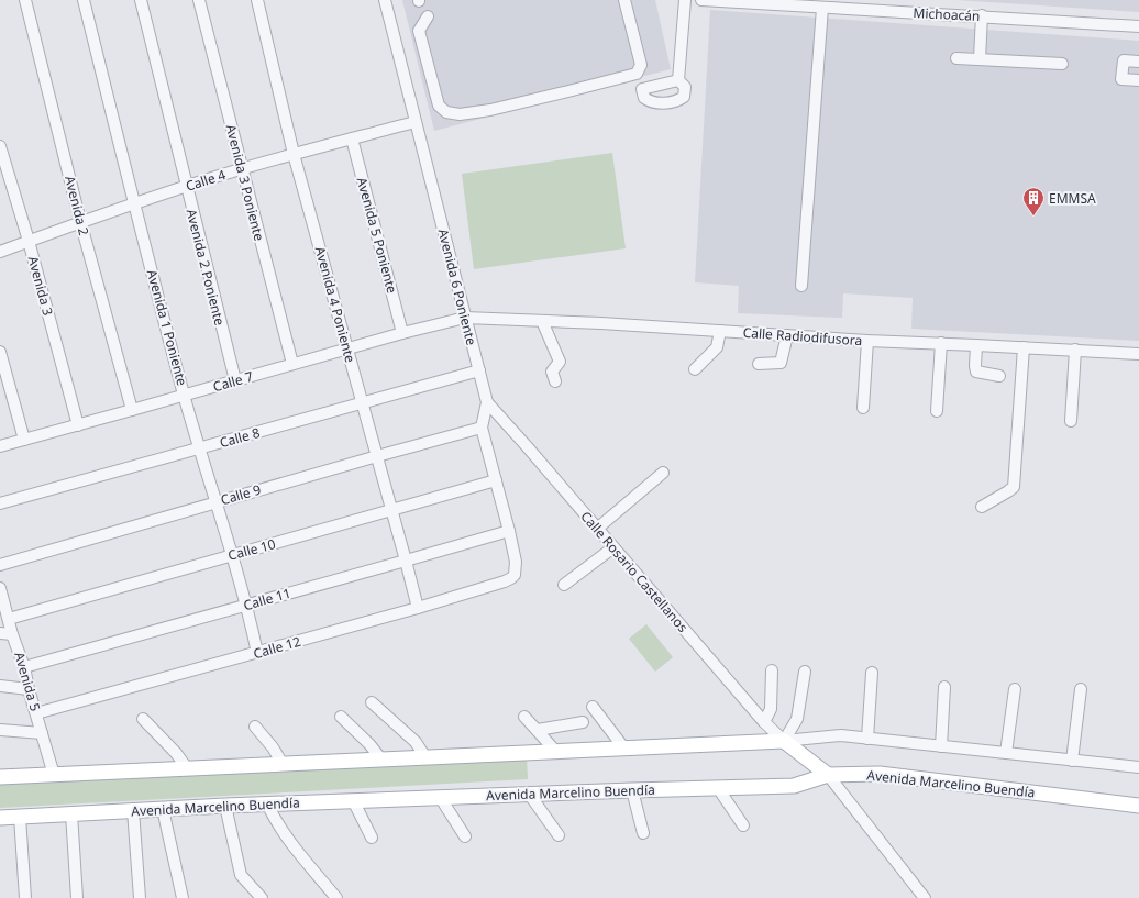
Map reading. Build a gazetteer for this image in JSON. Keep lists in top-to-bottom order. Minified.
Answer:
{"streets":{"main road":["Avenida Marcelino Buendía"],"street":["Michoacán","Calle 4","Avenida 3 Poniente","Avenida 2","Avenida 5 Poniente","Avenida 2 Poniente","Avenida 3","Avenida 6 Poniente","Avenida 4 Poniente","Avenida 1 Poniente","Calle Radiodifusora","Calle 7","Calle 8","Calle 9","Calle 10","Calle Rosario Castellanos","Calle 11","Calle 12","Avenida 5"]},"crossings":[["Calle 4","Avenida 3 Poniente"],["Calle 4","Avenida 2"],["Calle 4","Avenida 5 Poniente"],["Calle 4","Avenida 2 Poniente"],["Calle 4","Avenida 3"],["Calle 4","Avenida 6 Poniente"],["Calle 4","Avenida 4 Poniente"],["Calle 4","Avenida 1 Poniente"],["Avenida 3 Poniente","Calle 7"],["Avenida 2","Calle 7"],["Avenida 5 Poniente","Calle 7"],["Avenida 2 Poniente","Calle 7"],["Avenida 3","Calle 7"],["Avenida 6 Poniente","Calle Radiodifusora"],["Avenida 6 Poniente","Calle 7"],["Avenida 6 Poniente","Calle 8"],["Avenida 6 Poniente","Calle 9"],["Avenida 6 Poniente","Calle 10"],["Avenida 6 Poniente","Calle Rosario Castellanos"],["Avenida 6 Poniente","Calle 11"],["Avenida 6 Poniente","Calle 12"],["Avenida 4 Poniente","Calle 7"],["Avenida 4 Poniente","Calle 8"],["Avenida 4 Poniente","Calle 9"],["Avenida 4 Poniente","Calle 10"],["Avenida 4 Poniente","Calle 11"],["Avenida 4 Poniente","Calle 12"],["Avenida 1 Poniente","Calle 7"],["Avenida 1 Poniente","Calle 8"],["Avenida 1 Poniente","Calle 9"],["Avenida 1 Poniente","Calle 10"],["Avenida 1 Poniente","Calle 11"],["Avenida 1 Poniente","Calle 12"],["Calle Radiodifusora","Calle 7"],["Calle 10","Avenida 5"],["Calle 11","Avenida 5"],["Calle 12","Avenida 5"]],"places":{"building":["EMMSA"]}}
